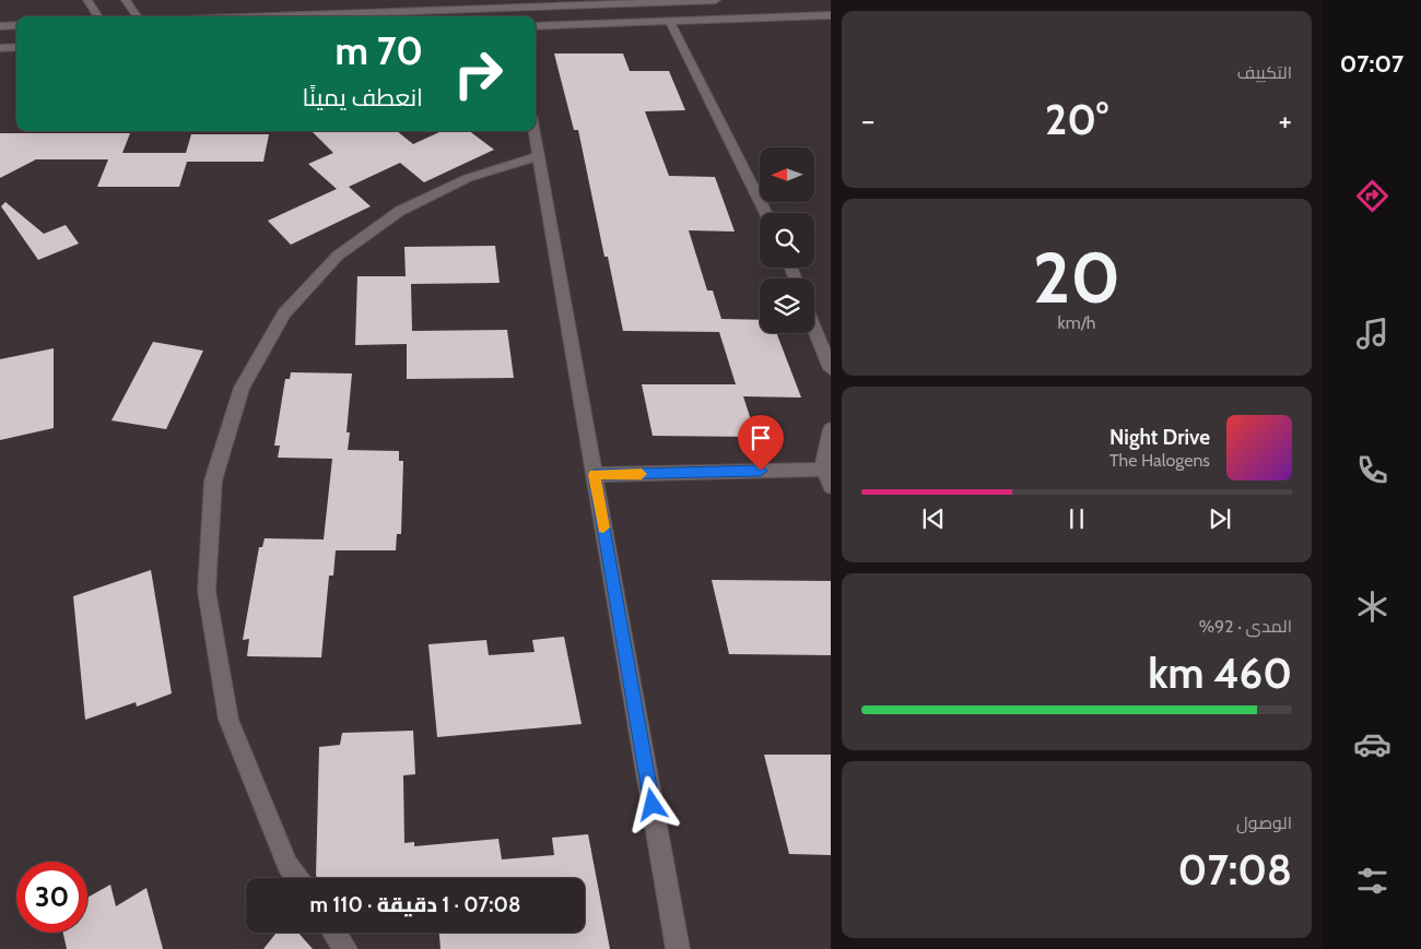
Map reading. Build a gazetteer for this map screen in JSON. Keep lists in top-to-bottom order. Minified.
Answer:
{"north":"left","page":{"tabs":"07:07","tile":["التكييف",["20","km/h"],["المدى · 92%","460 km"],["الوصول","07:08"]],"turn":["70 m","انعطف يمينًا"],"heat":["−","20°","+"],"song":["Night Drive","The Halogens"],"limit":"30","trip":"07:08 · 1 دقيقة · 110 m"}}
